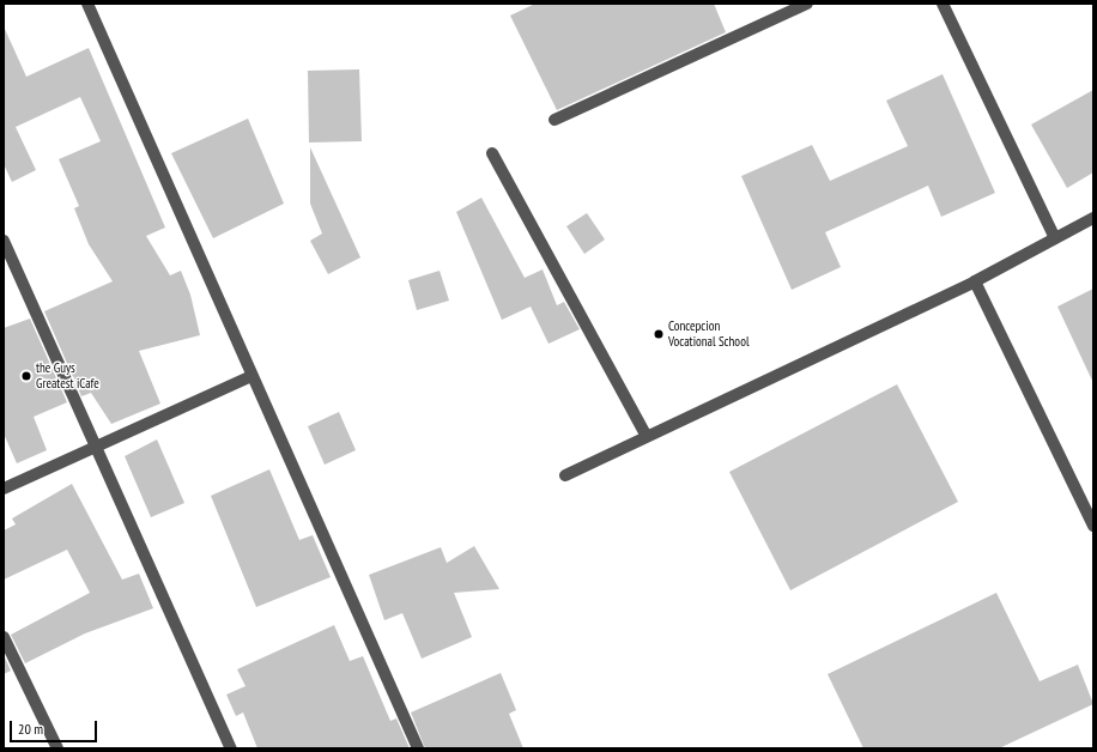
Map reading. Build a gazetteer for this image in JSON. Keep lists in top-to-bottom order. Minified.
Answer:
{"places":["Concepcion Vocational School","the Guys Greatest iCafe"],"scale_bar":"20 m"}
